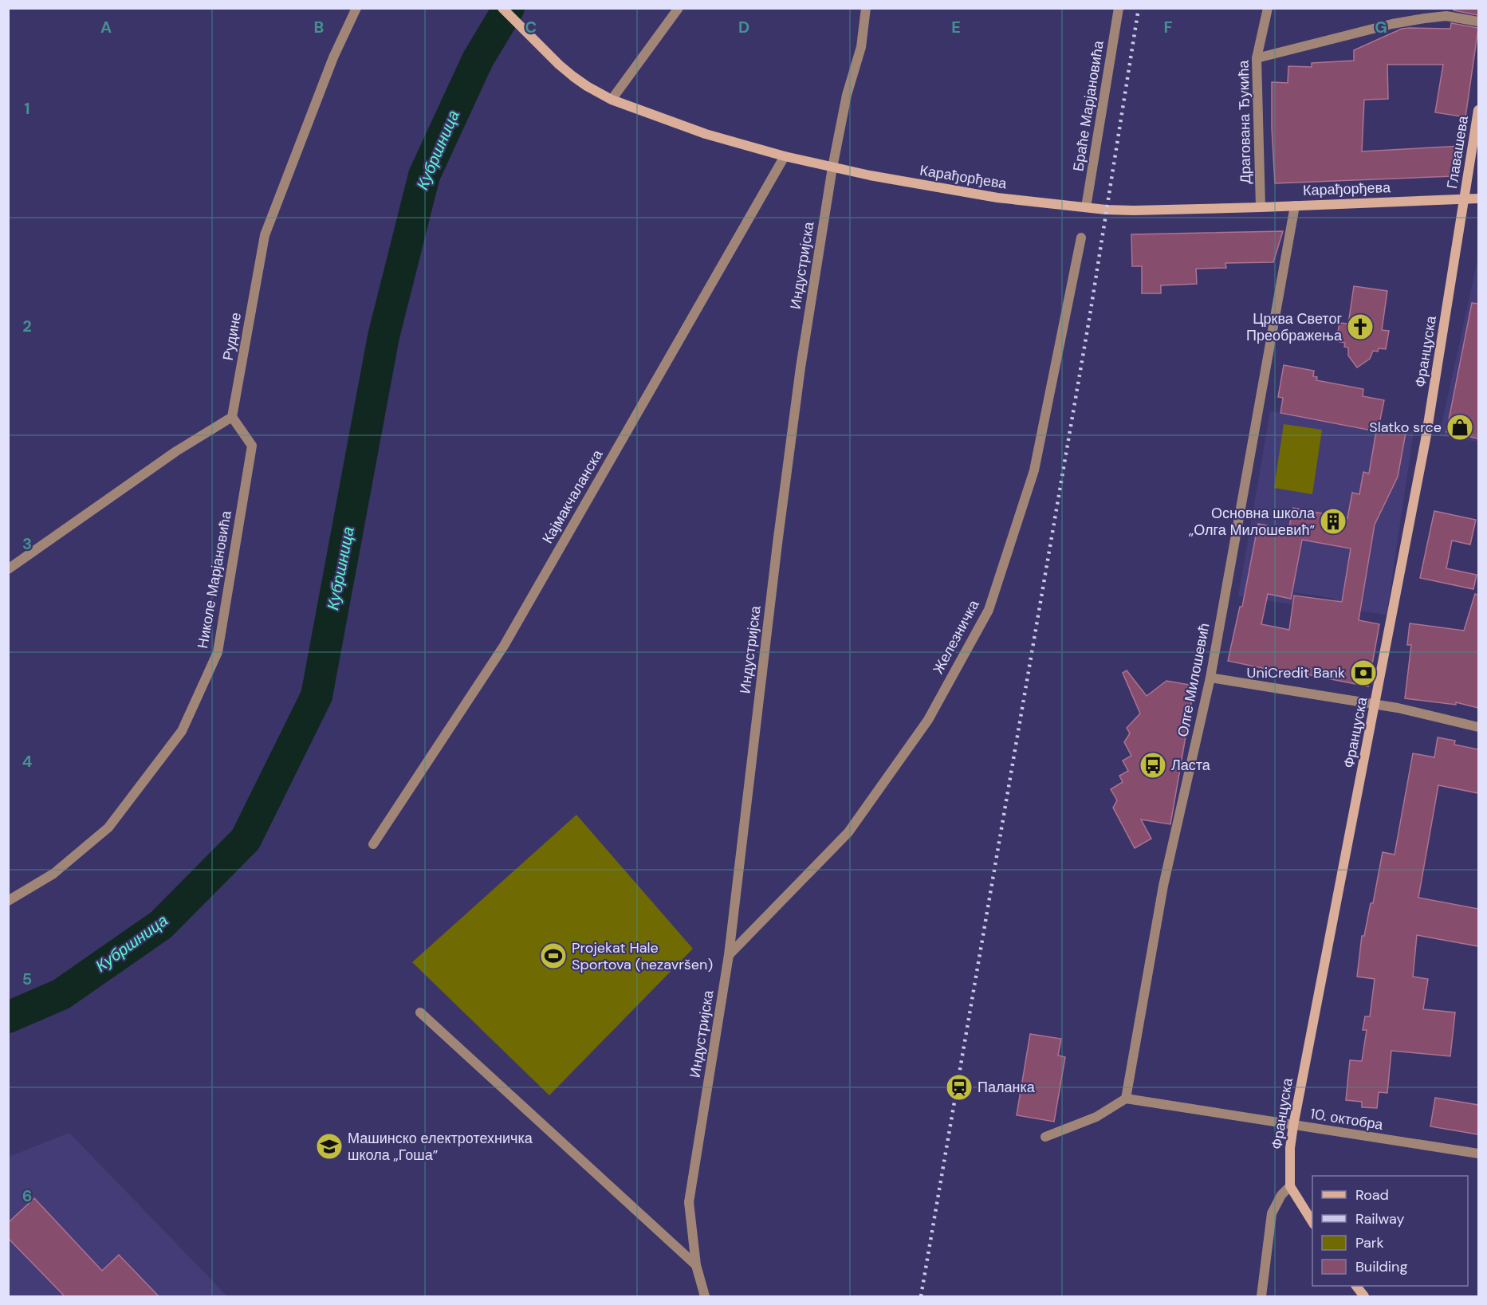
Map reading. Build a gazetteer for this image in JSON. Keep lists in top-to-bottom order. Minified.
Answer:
{"streets":{"main road":["Главашева","Карађорђева","Француска"],"street":["Браће Марјановића","Драгована Ђукића","Индустријска","Рудине","Кајмакчаланска","Николе Марјановића","Железничка","Олге Милошевић","10. октобра"]},"crossings":[["Браће Марјановића","Карађорђева"],["Драгована Ђукића","Карађорђева"],["Главашева","Карађорђева"],["Главашева","Француска"],["Карађорђева","Индустријска"],["Карађорђева","Француска"],["Карађорђева","Кајмакчаланска"],["Карађорђева","Олге Милошевић"],["Индустријска","Железничка"],["Рудине","Николе Марјановића"],["Француска","10. октобра"],["Олге Милошевић","10. октобра"]],"water":["Кубршница"],"places":{"church":["Црква Светог Преображења"],"shop":["Slatko srce"],"building":["Основна школа „Олга Милошевић”"],"bank":["UniCredit Bank"],"bus stop":["Ласта"],"sports":["Projekat Hale Sportova (nezavršen)"],"station":["Паланка"],"school or university":["Машинско електротехничка школа „Гоша”"]},"legend":["Road","Railway","Park","Building"],"grid":{"columns":["A","B","C","D","E","F","G"],"rows":["1","2","3","4","5","6"]}}
